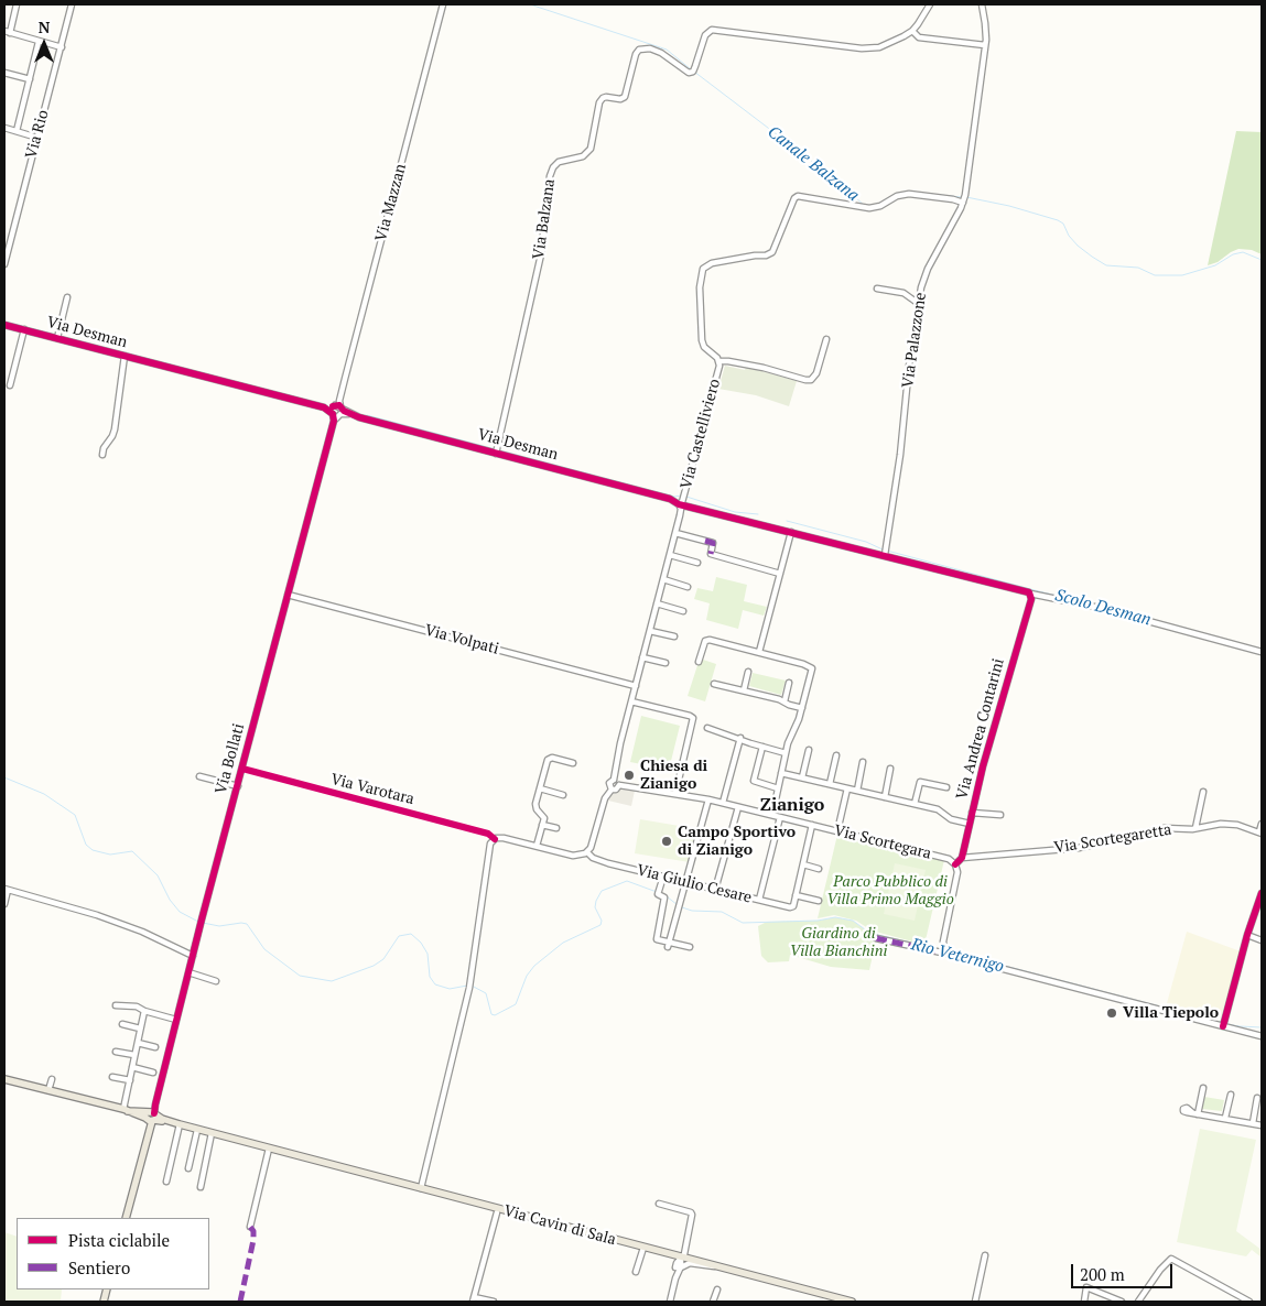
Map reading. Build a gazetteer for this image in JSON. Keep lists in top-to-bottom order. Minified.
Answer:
{"streets":{"main road":["Via Cavin di Sala"],"street":["Via Rio","Via Mazzan","Via Balzana","Via Desman","Via Palazzone","Via Castelliviero","Via Volpati","Via Andrea Contarini","Via Bollati","Via Scortegaretta","Via Scortegara","Via Giulio Cesare"],"cycle path":["Via Varotara"]},"crossings":[["Via Mazzan","Via Desman"],["Via Mazzan","Via Bollati"],["Via Balzana","Via Desman"],["Via Desman","Via Palazzone"],["Via Desman","Via Castelliviero"],["Via Desman","Via Andrea Contarini"],["Via Desman","Via Bollati"],["Via Palazzone","Via Castelliviero"],["Via Volpati","Via Bollati"],["Via Andrea Contarini","Via Scortegaretta"],["Via Bollati","Via Cavin di Sala"]],"districts":["Zianigo"],"water":["Canale Balzana","Scolo Desman","Rio Veternigo"],"parks":["Parco Pubblico di Villa Primo Maggio","Giardino di Villa Bianchini"],"places":["Chiesa di Zianigo","Campo Sportivo di Zianigo","Villa Tiepolo"],"legend":["Pista ciclabile","Sentiero"],"scale_bar":"200 m","north":"top"}
